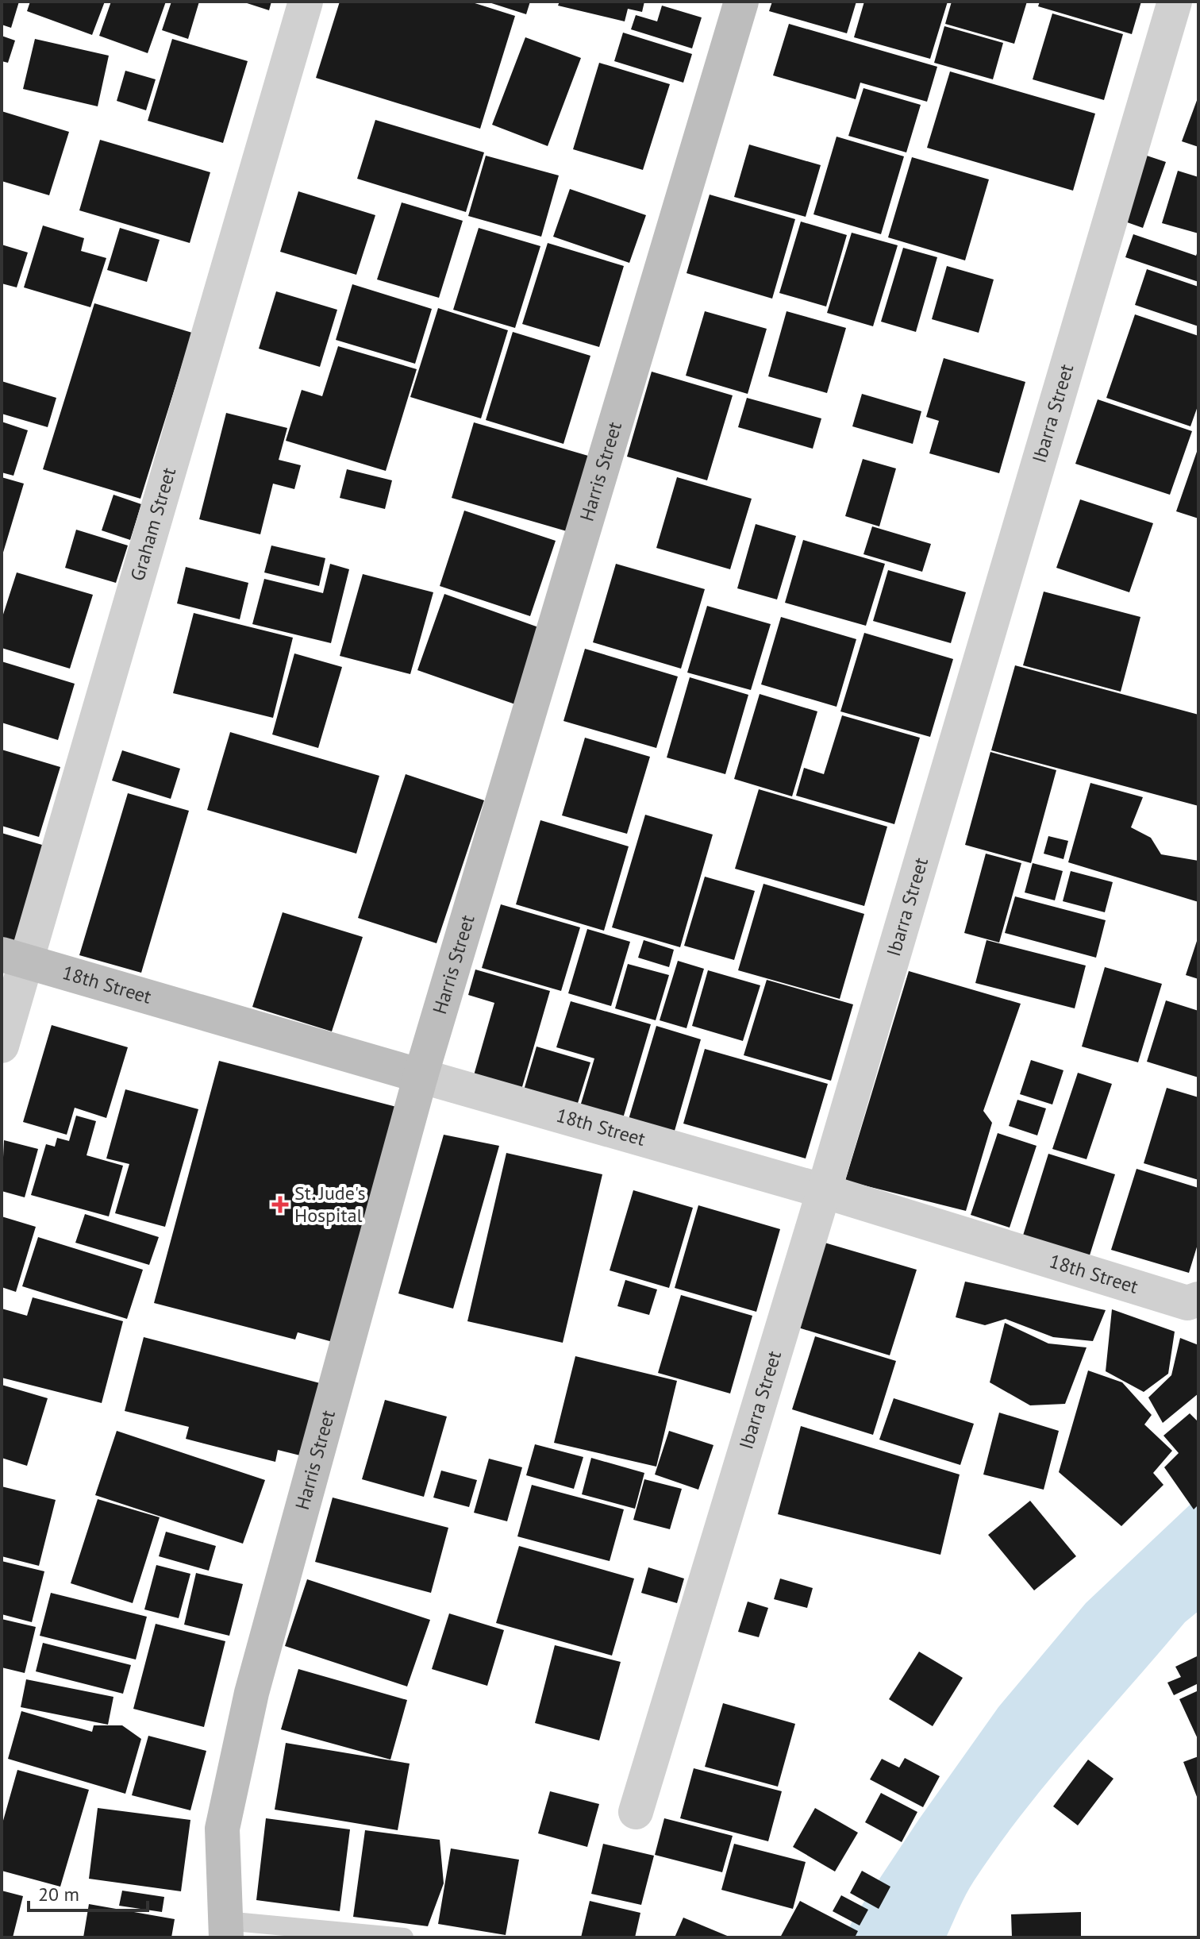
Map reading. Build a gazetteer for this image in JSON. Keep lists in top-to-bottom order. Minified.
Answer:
{"streets":{"main road":["Harris Street","18th Street"],"street":["Ibarra Street","Graham Street"]},"crossings":[["Ibarra Street","18th Street"],["Harris Street","18th Street"],["Graham Street","18th Street"]],"places":{"health":["St. Jude's Hospital"]},"scale_bar":"20 m"}
